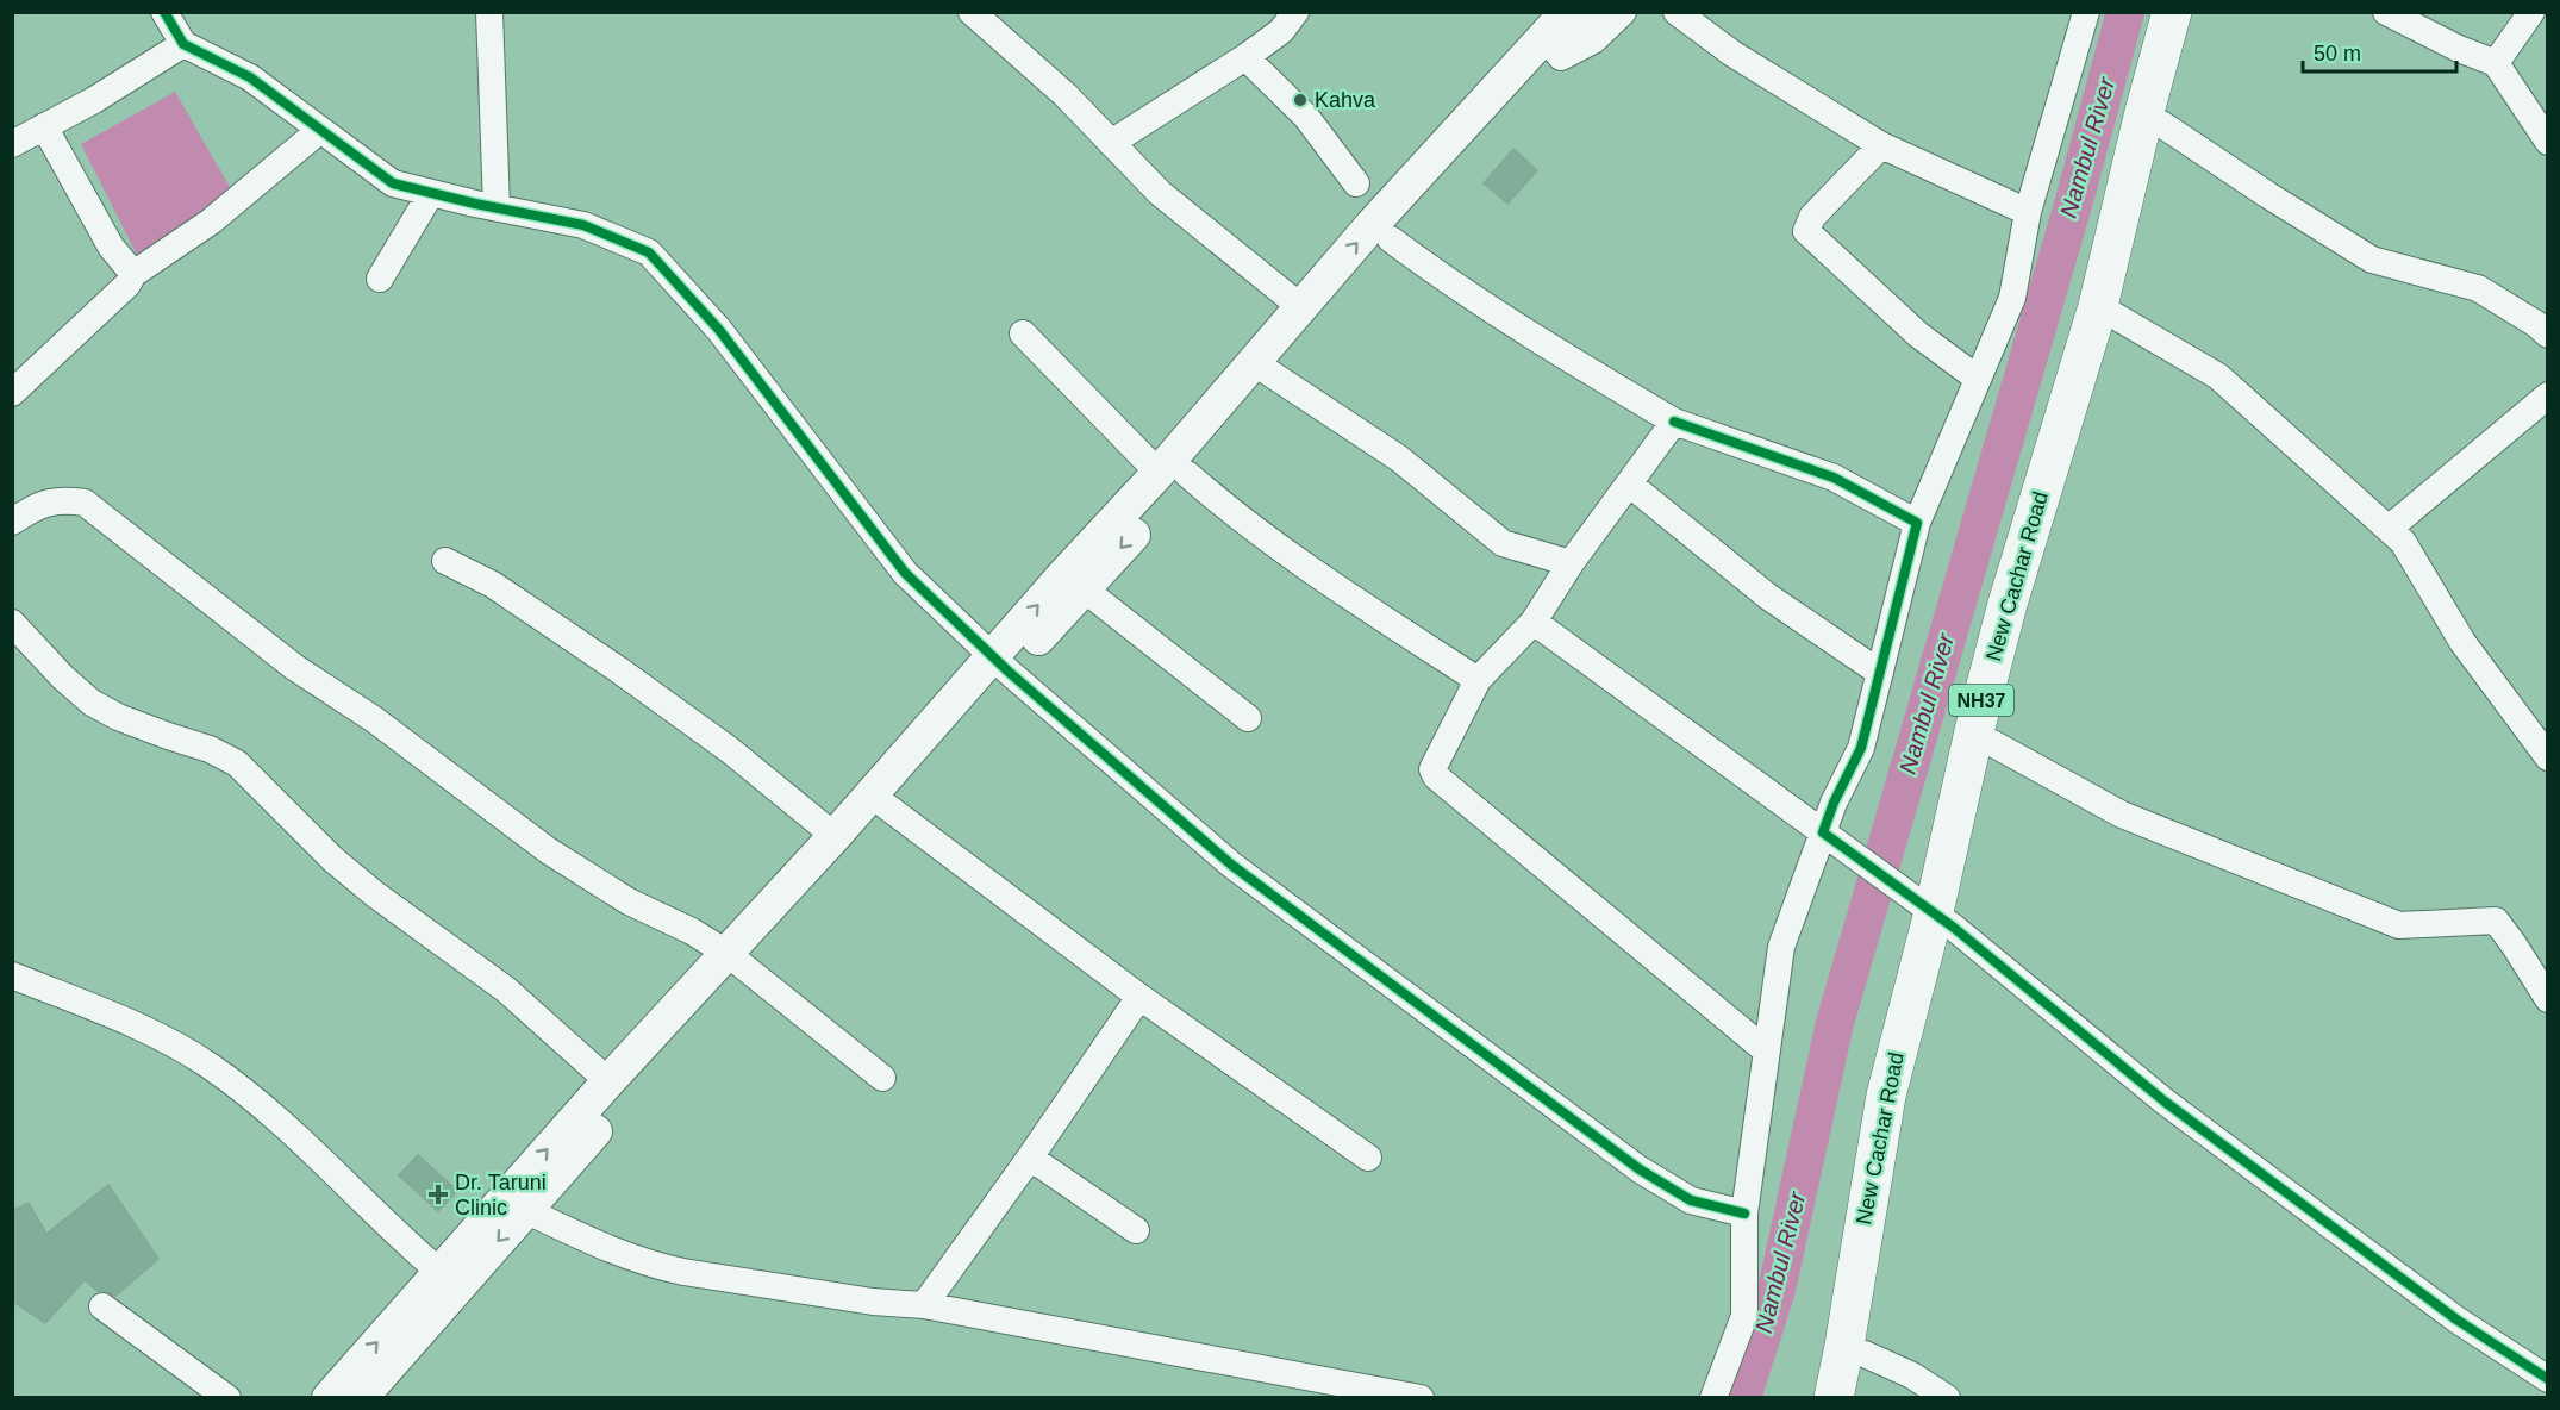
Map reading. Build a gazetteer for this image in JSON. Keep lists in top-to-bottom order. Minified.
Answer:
{"streets":{"highway":["New Cachar Road","NH37"]},"water":["Nambul River"],"places":{"other":["Kahva"],"health":["Dr. Taruni Clinic"]},"scale_bar":"50 m"}
